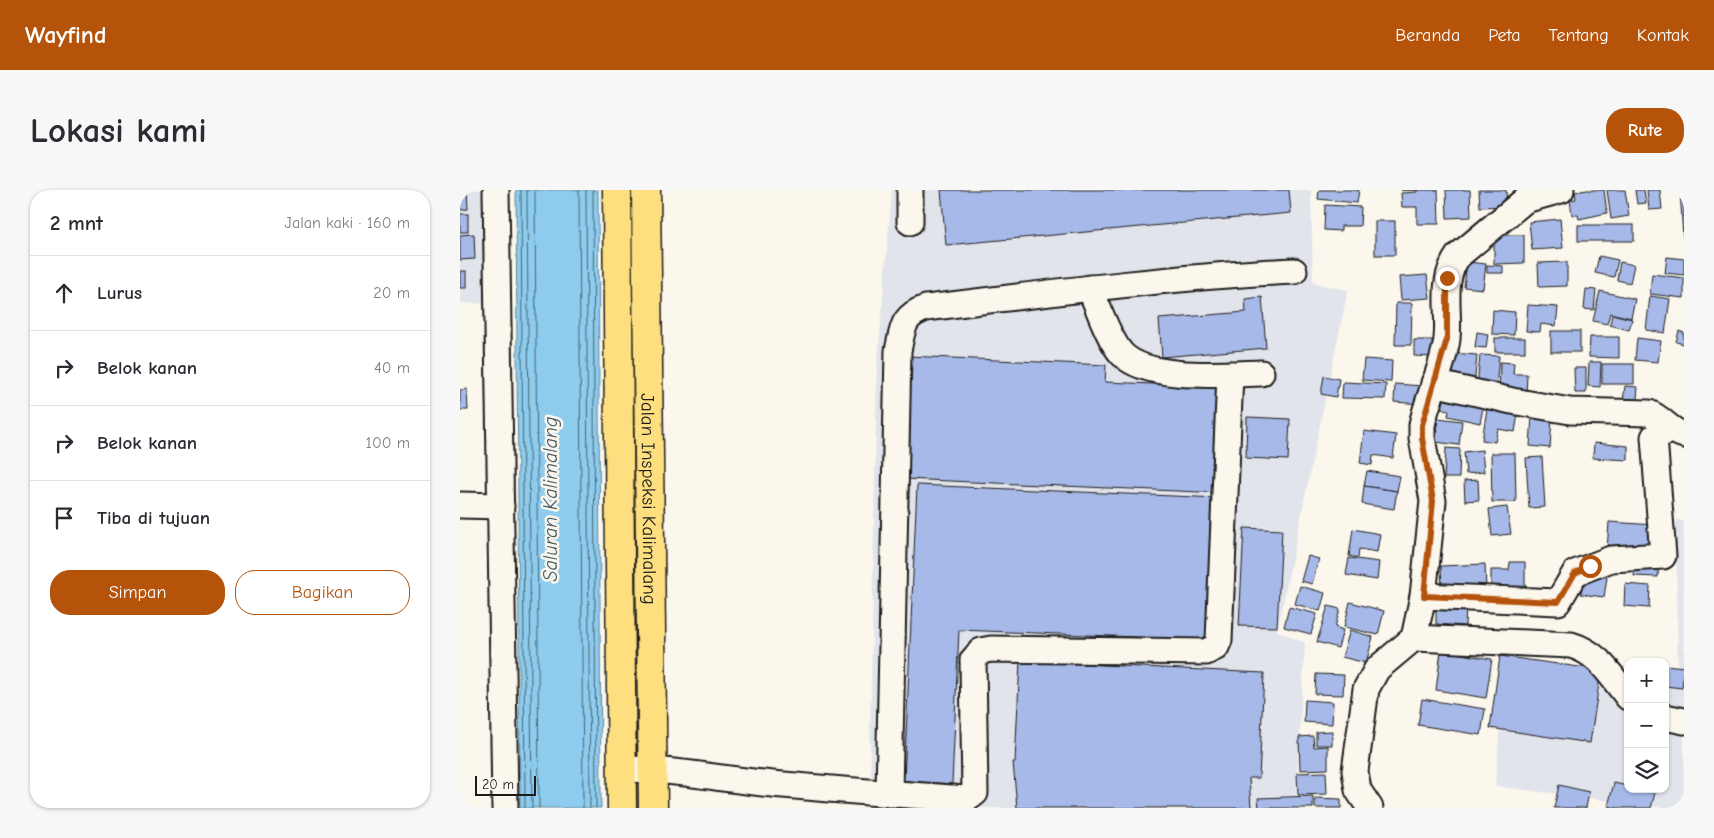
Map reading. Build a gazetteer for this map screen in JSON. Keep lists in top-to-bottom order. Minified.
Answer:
{"streets":{"main road":["Jalan Inspeksi Kalimalang"]},"water":["Saluran Kalimalang"],"scale_bar":"20 m","page":{"header":"Wayfind","nav":["Beranda","Peta","Tentang","Kontak"],"buttons":["Rute",["Simpan","Bagikan"]],"title":"Lokasi kami","heading":["2 mnt","Jalan kaki · 160 m"],"list":[["Lurus","20 m"],["Belok kanan","40 m"],["Belok kanan","100 m"],"Tiba di tujuan"],"map_buttons":["+","−"],"scale":"20 m"}}
